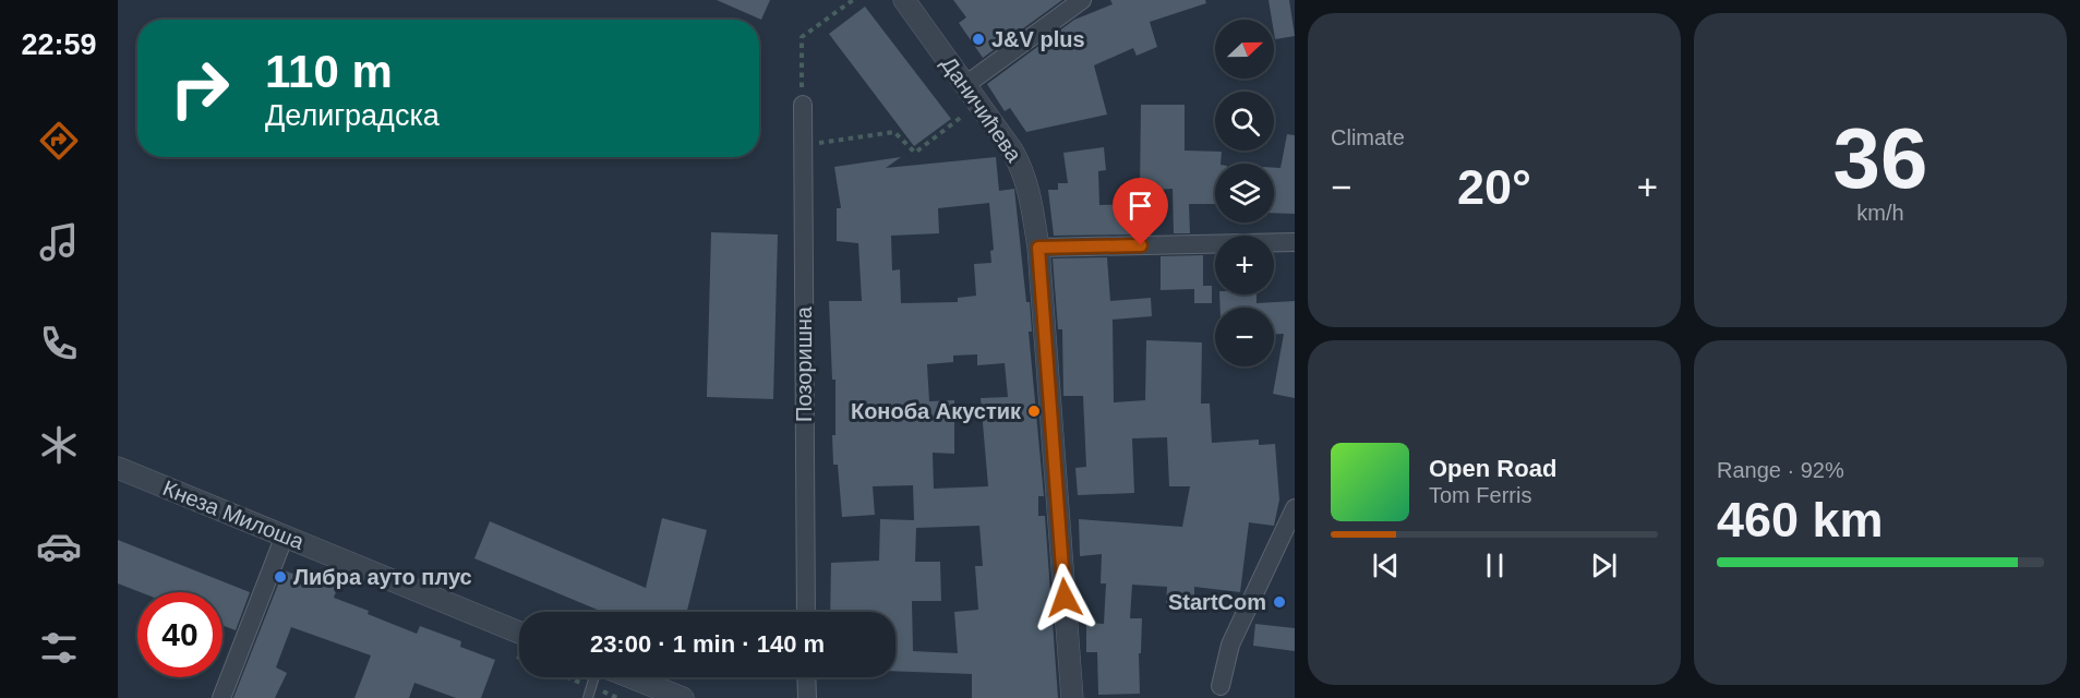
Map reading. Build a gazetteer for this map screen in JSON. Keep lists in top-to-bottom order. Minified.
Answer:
{"streets":{"street":["Даничићева","Позоришна","Кнеза Милоша"]},"places":["J&V plus","Коноба Акустик","Либра ауто плус","StartCom"],"north":"right","page":{"tabs":"22:59","tile":["Climate",["36","km/h"],["Range · 92%","460 km"]],"map_buttons":["+","−"],"turn":["110 m","Делиградска"],"heat":["−","20°","+"],"song":["Open Road","Tom Ferris"],"limit":"40","trip":"23:00 · 1 min · 140 m"}}
